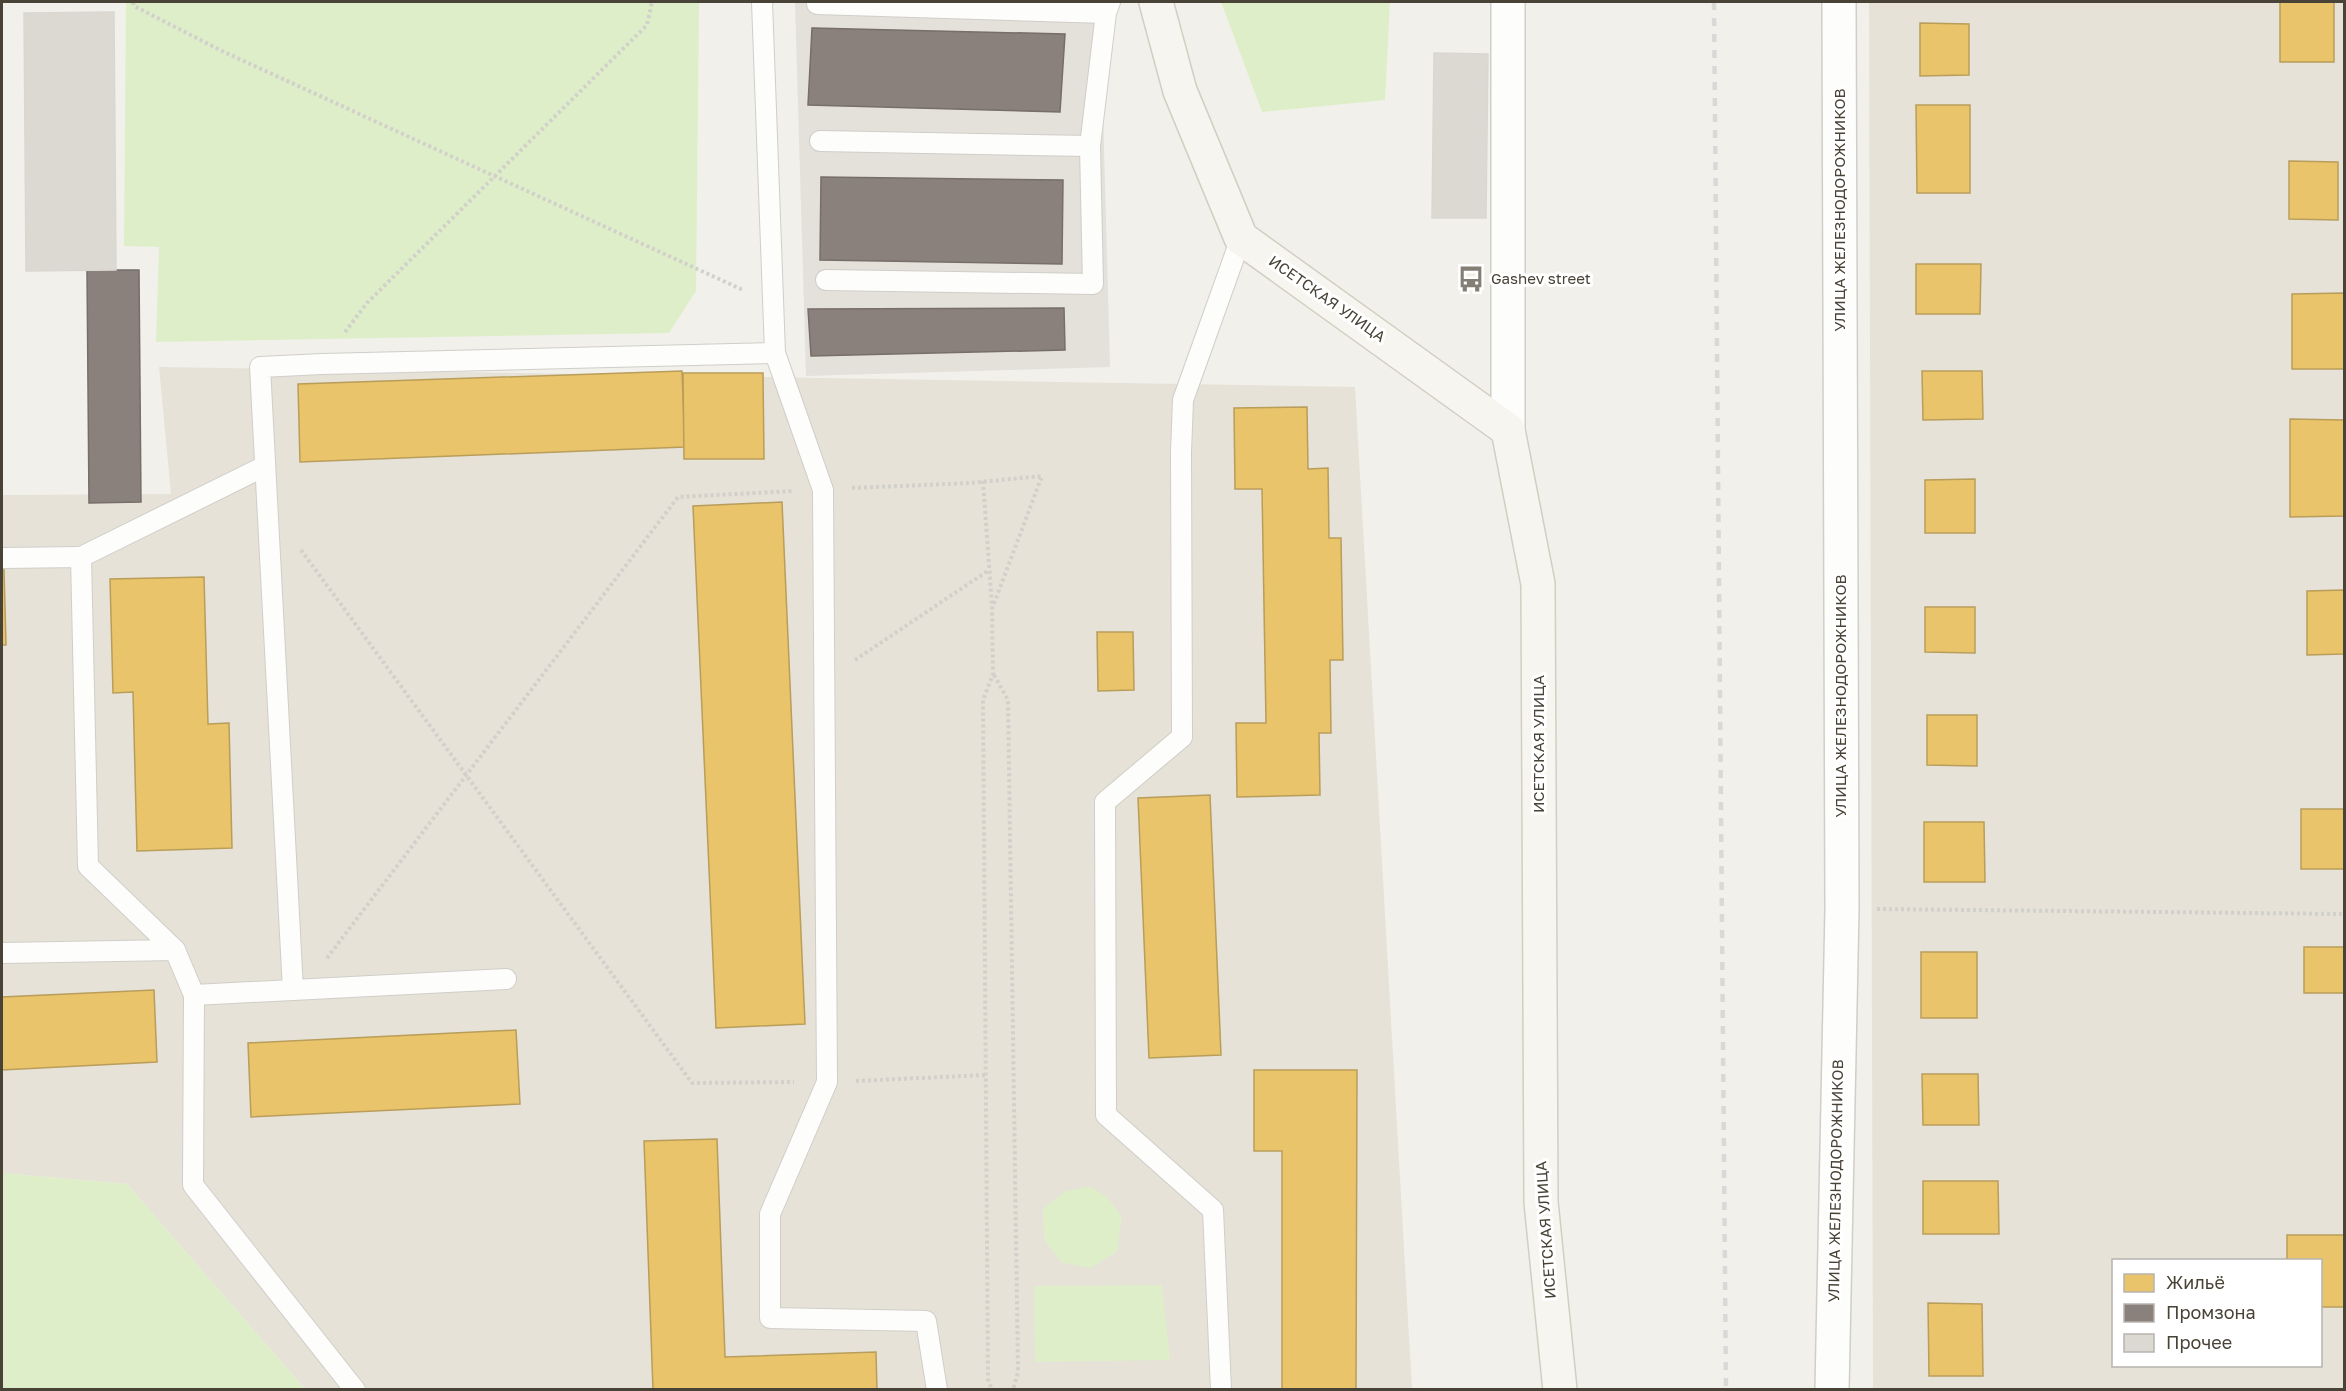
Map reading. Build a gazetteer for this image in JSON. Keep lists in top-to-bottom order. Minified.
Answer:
{"streets":{"street":["УЛИЦА ЖЕЛЕЗНОДОРОЖНИКОВ","ИСЕТСКАЯ УЛИЦА"]},"places":{"bus stop":["Gashev street"]},"legend":["Жильё","Промзона","Прочее"]}
